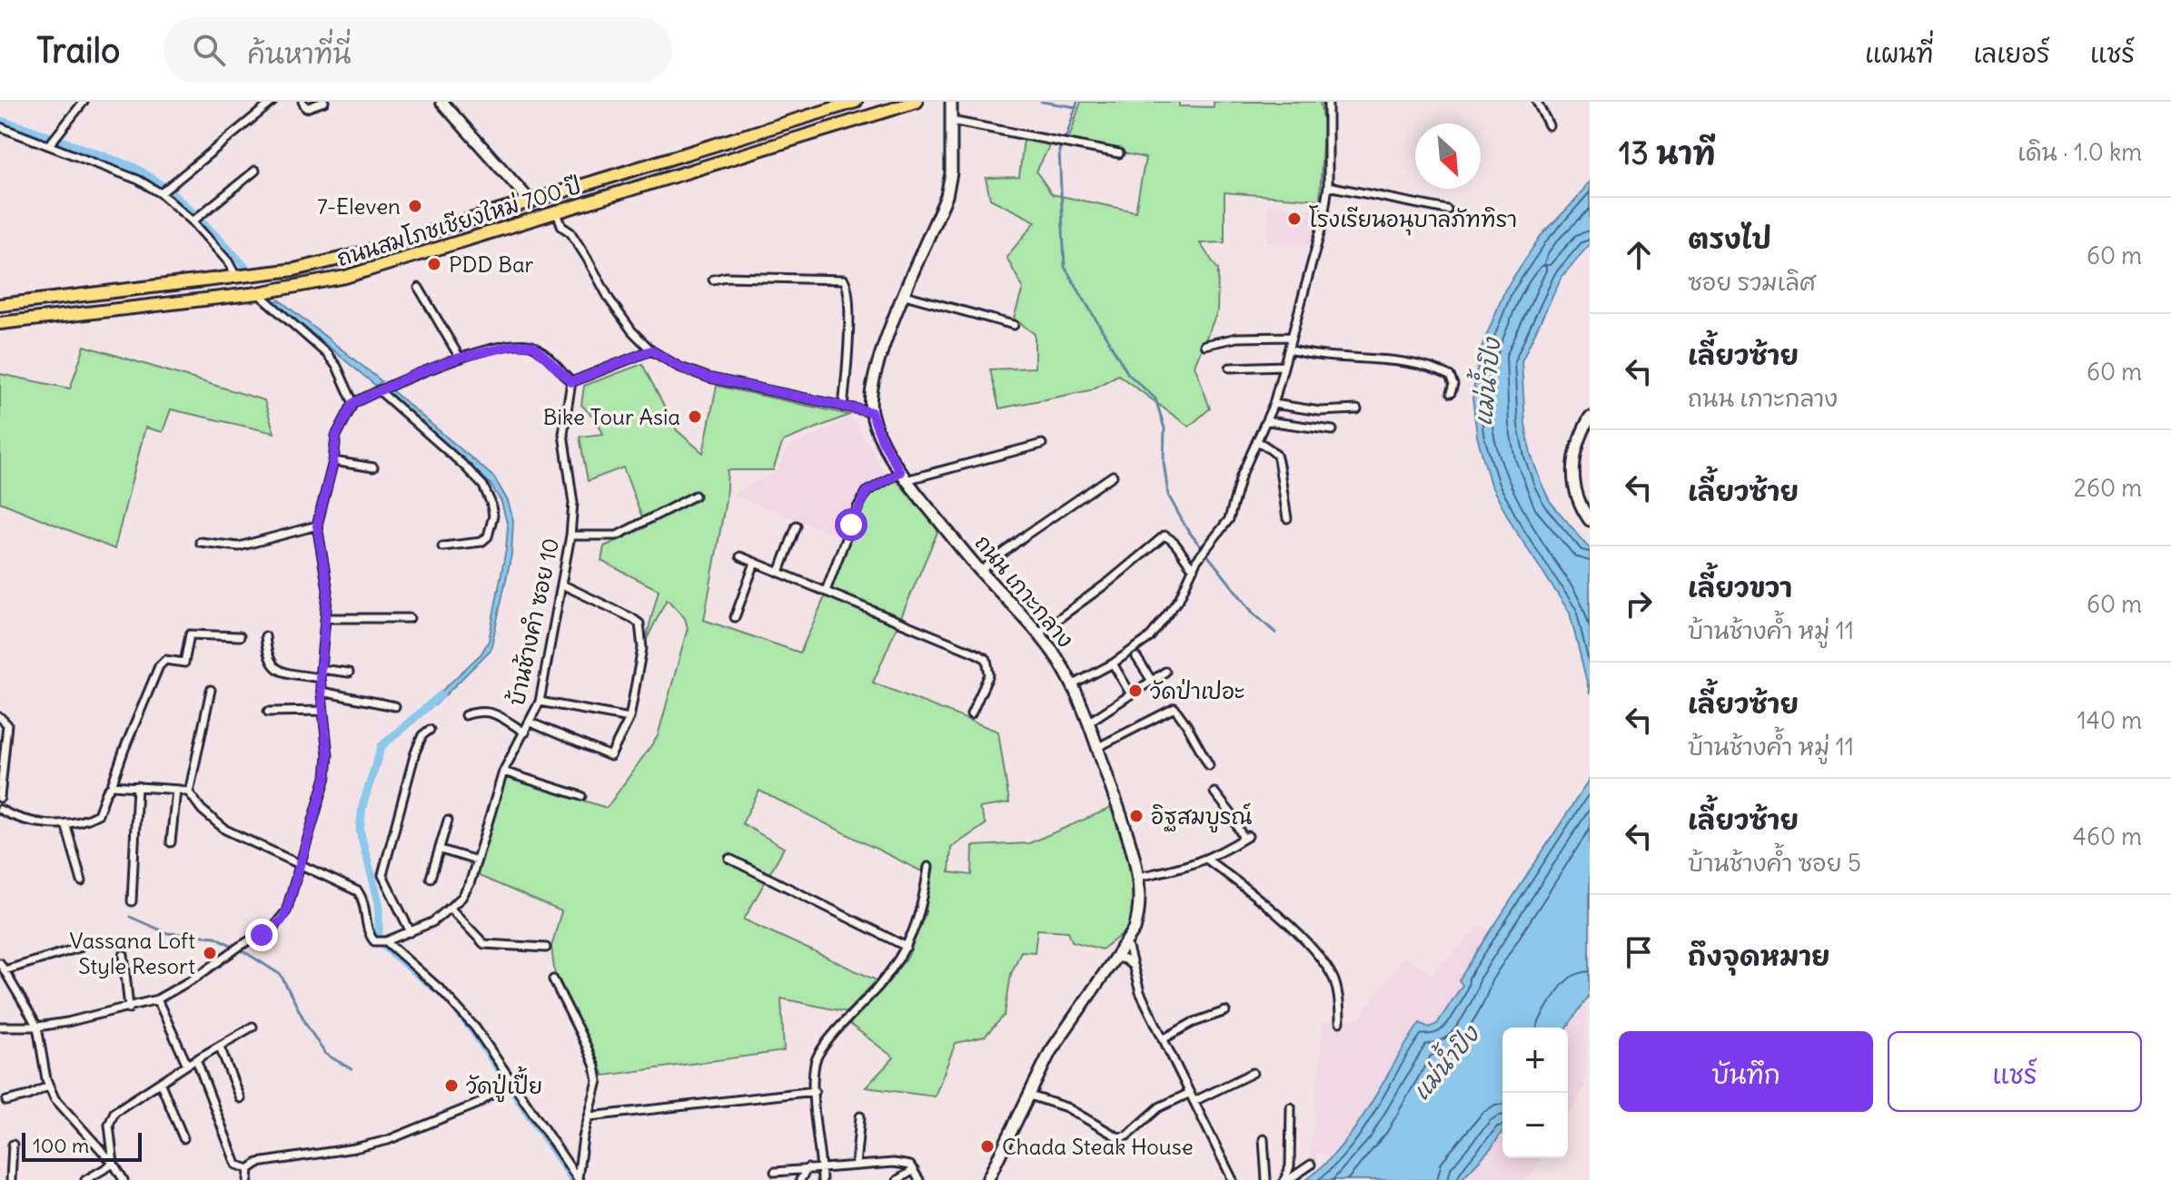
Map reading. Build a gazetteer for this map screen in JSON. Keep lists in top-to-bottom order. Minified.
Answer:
{"streets":{"main road":["ถนนสมโภชเชียงใหม่ 700 ปี"],"street":["ถนน เกาะกลาง","บ้านช้างคำ ซอย 10"]},"water":["แม่น้ำปิง"],"places":["7-Eleven","โรงเรียนอนุบาลภัททิรา","PDD Bar","Bike Tour Asia","วัดป่าเปอะ","อิฐสมบูรณ์","Vassana Loft Style Resort","วัดปู่เปี้ย","Chada Steak House"],"scale_bar":"100 m","north":"bottom right","page":{"header":"Trailo","search":"ค้นหาที่นี่","nav":["แผนที่","เลเยอร์","แชร์"],"heading":["13 นาที","เดิน · 1.0 km"],"list":[["ตรงไป","ซอย รวมเลิศ","60 m"],["เลี้ยวซ้าย","ถนน เกาะกลาง","60 m"],["เลี้ยวซ้าย","260 m"],["เลี้ยวขวา","บ้านช้างค้ำ หมู่ 11","60 m"],["เลี้ยวซ้าย","บ้านช้างค้ำ หมู่ 11","140 m"],["เลี้ยวซ้าย","บ้านช้างค้ำ ซอย 5","460 m"],"ถึงจุดหมาย"],"buttons":["บันทึก","แชร์"],"map_buttons":["+","−"],"scale":"100 m"}}
